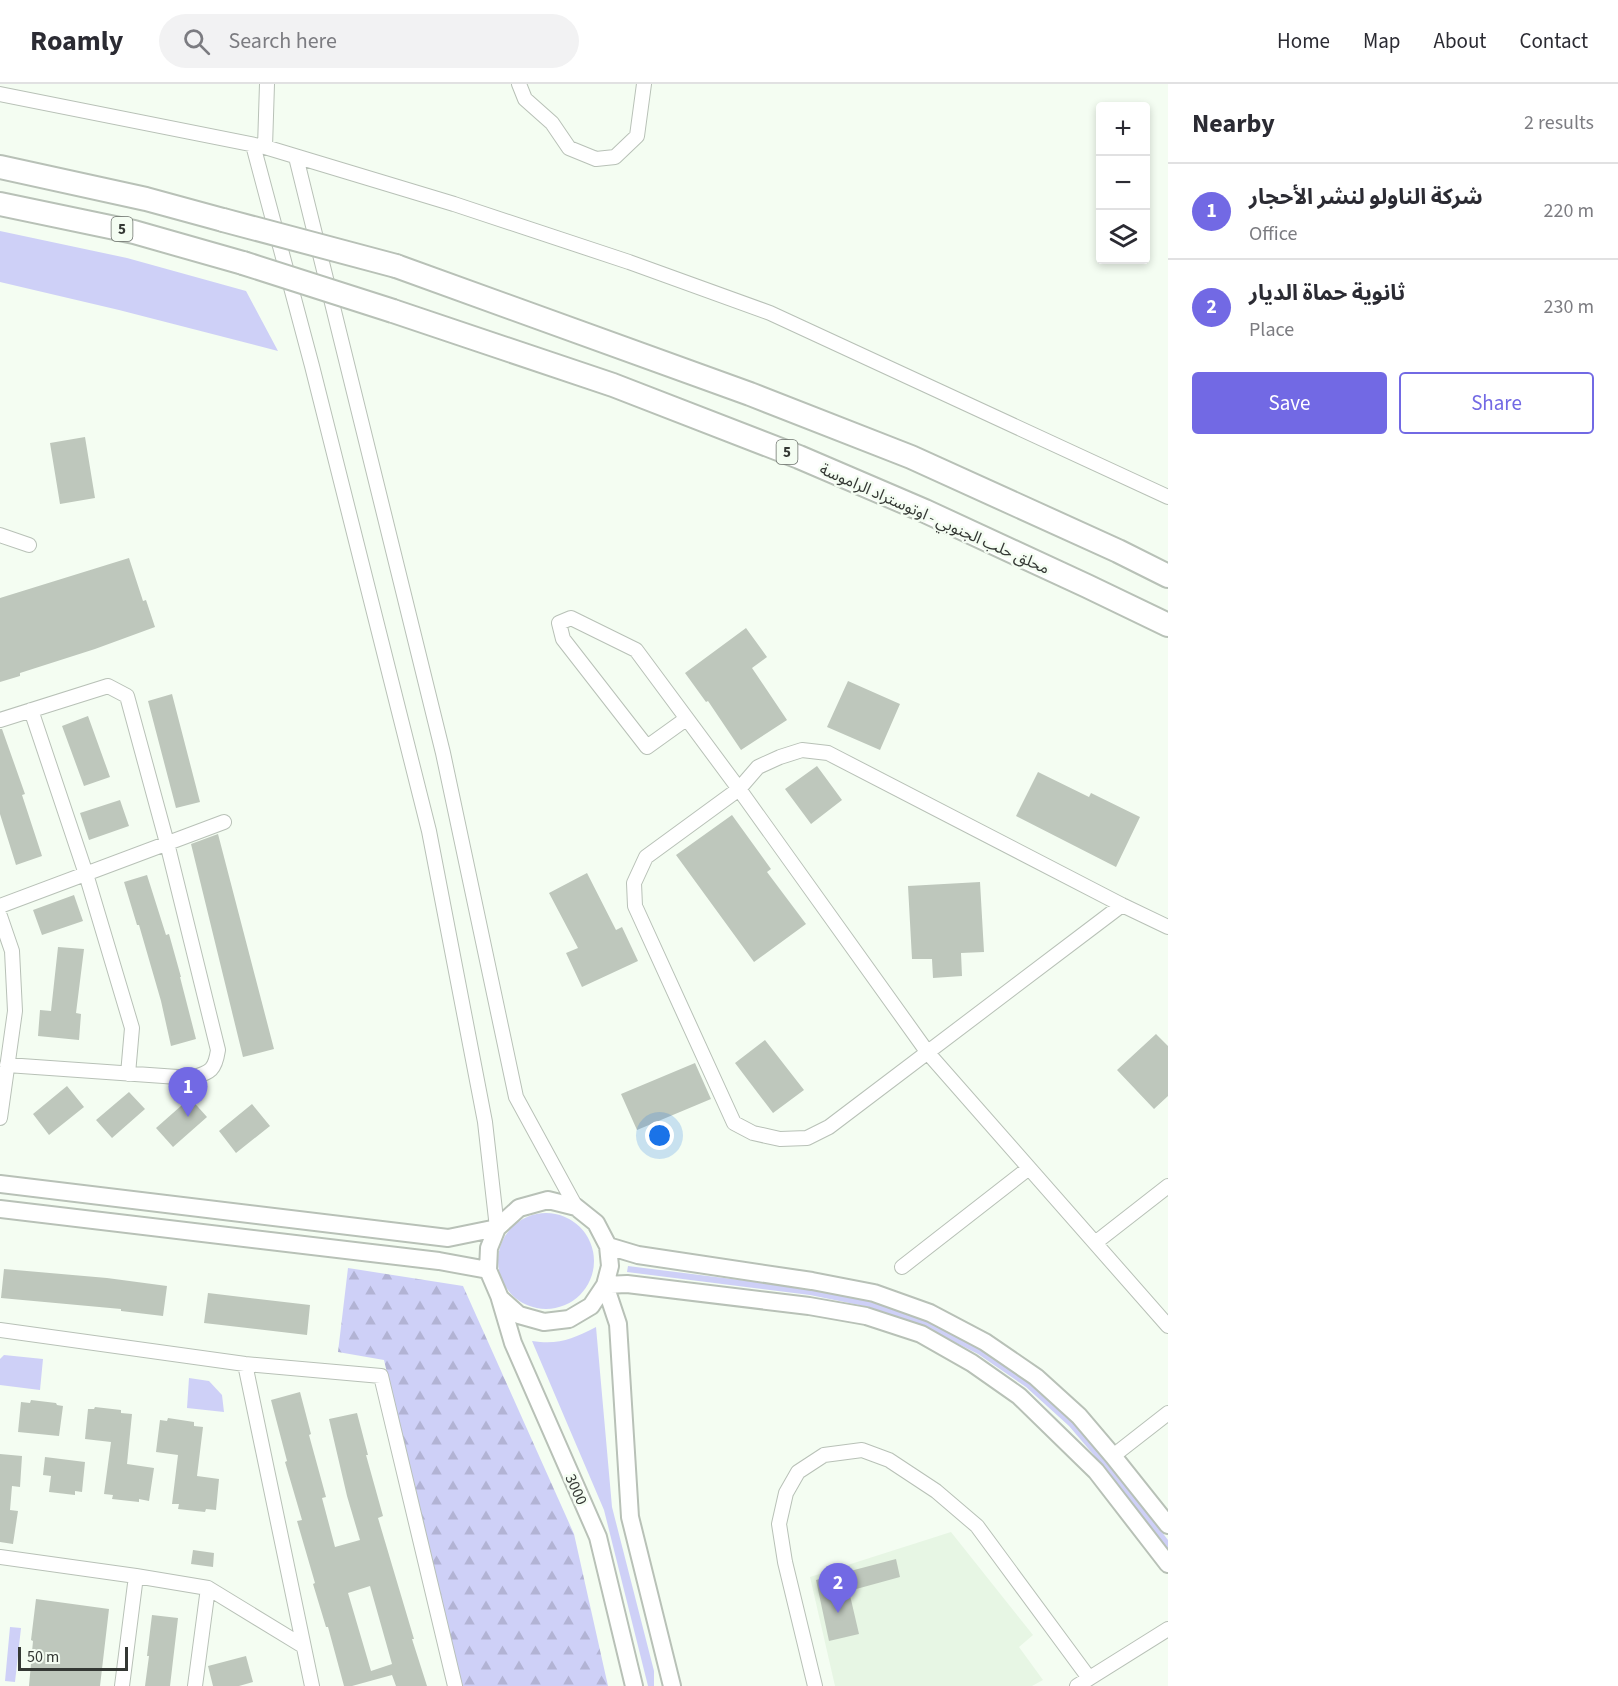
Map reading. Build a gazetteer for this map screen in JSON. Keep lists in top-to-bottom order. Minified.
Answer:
{"streets":{"highway":["5","محلق حلب الجنوبي - اوتوستراد الراموسة"],"street":["3000"]},"scale_bar":"50 m","page":{"header":"Roamly","search":"Search here","nav":["Home","Map","About","Contact"],"heading":["Nearby","2 results"],"map_buttons":["+","−"],"list":[{"mark":"1","name":"شركة الناولو لنشر الأحجار","note":"Office","value":"220 m"},{"mark":"2","name":"ثانوية حماة الديار","note":"Place","value":"230 m"}],"buttons":["Save","Share"],"pins":["1","2"],"scale":"50 m"}}
